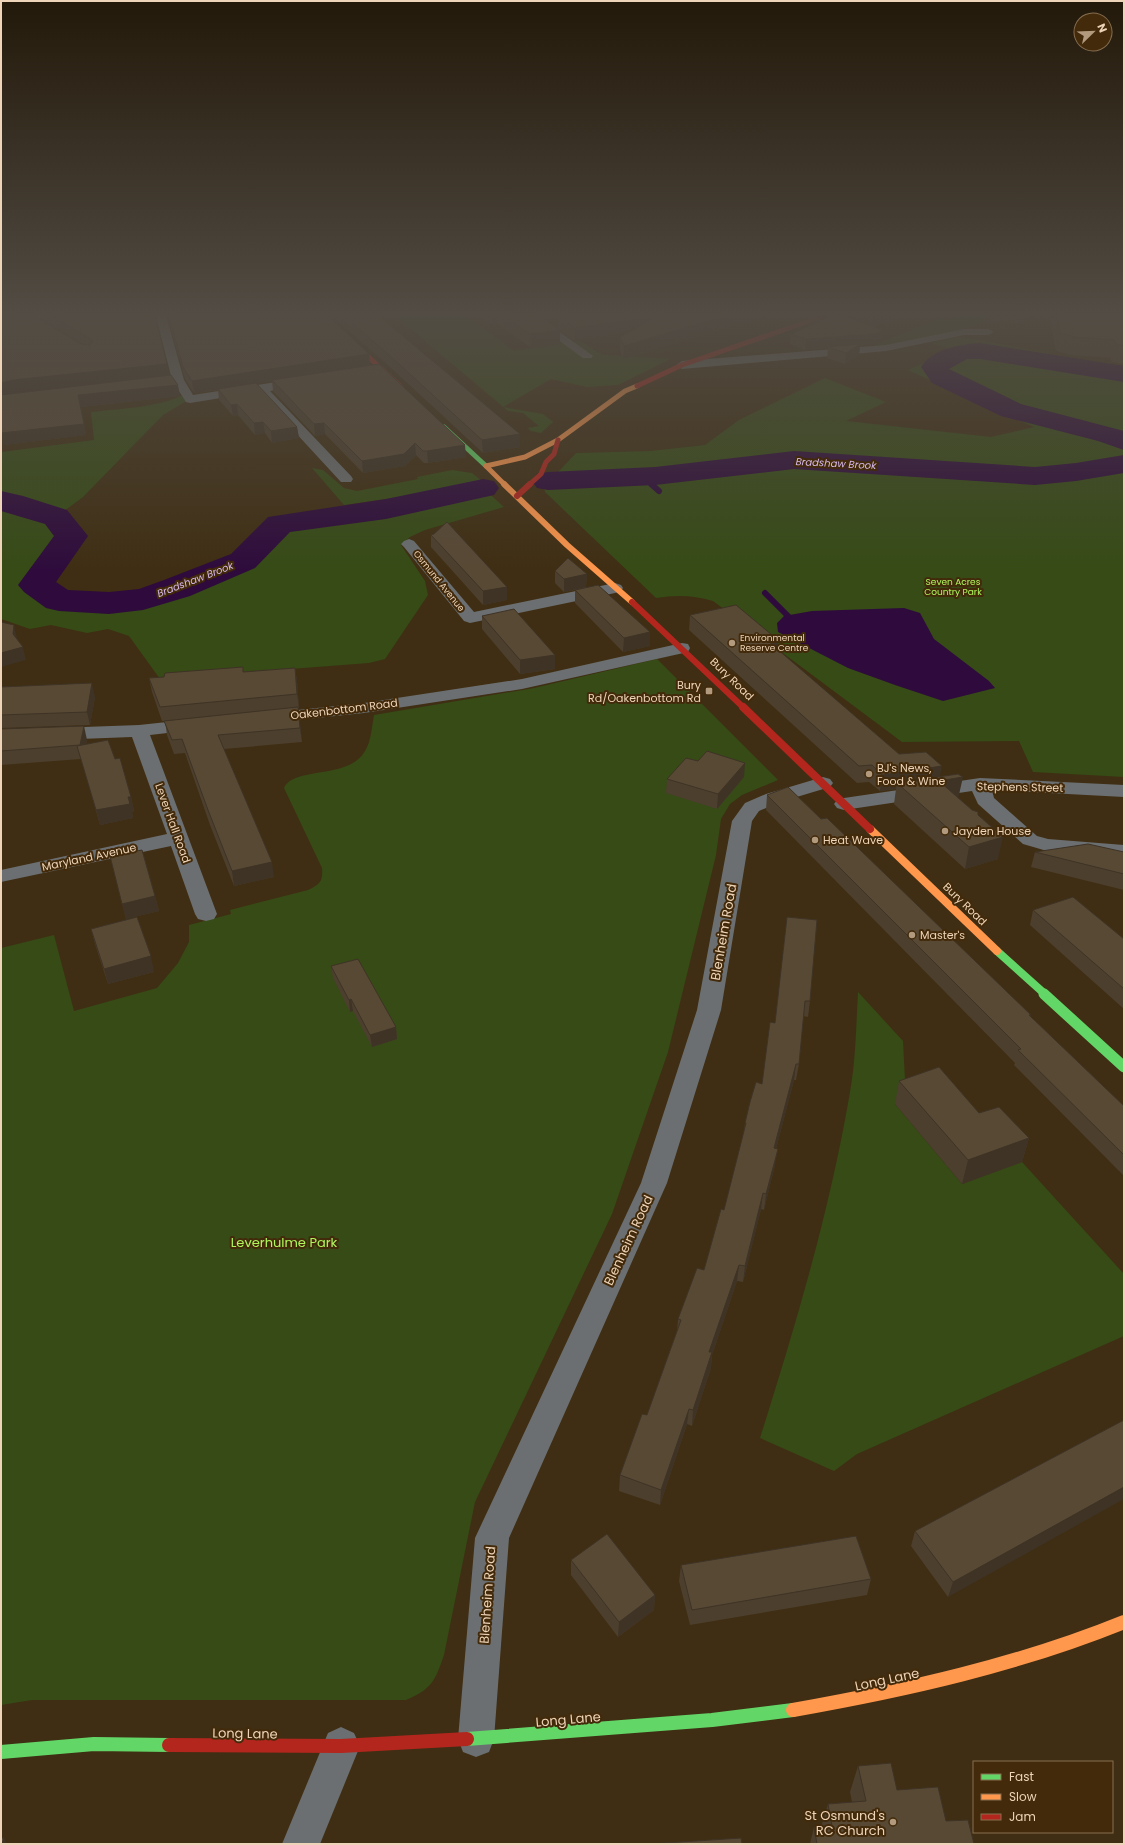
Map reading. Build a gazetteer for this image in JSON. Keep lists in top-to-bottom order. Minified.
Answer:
{"streets":{"main road":["Bury Road","Long Lane"],"street":["Osmund Avenue","Oakenbottom Road","Stephens Street","Lever Hall Road","Maryland Avenue","Blenheim Road"]},"crossings":[["Osmund Avenue","Bury Road"],["Bury Road","Oakenbottom Road"],["Bury Road","Stephens Street"],["Bury Road","Blenheim Road"],["Lever Hall Road","Maryland Avenue"],["Blenheim Road","Long Lane"]],"water":["Bradshaw Brook"],"parks":["Seven Acres Country Park","Leverhulme Park"],"places":{"other":["Environmental Reserve Centre","BJ's News, Food & Wine","Jayden House","Heat Wave","Master's","St Osmund's RC Church"],"transit":["Bury Rd/Oakenbottom Rd"]},"legend":["Fast","Slow","Jam"],"north":"top right"}
